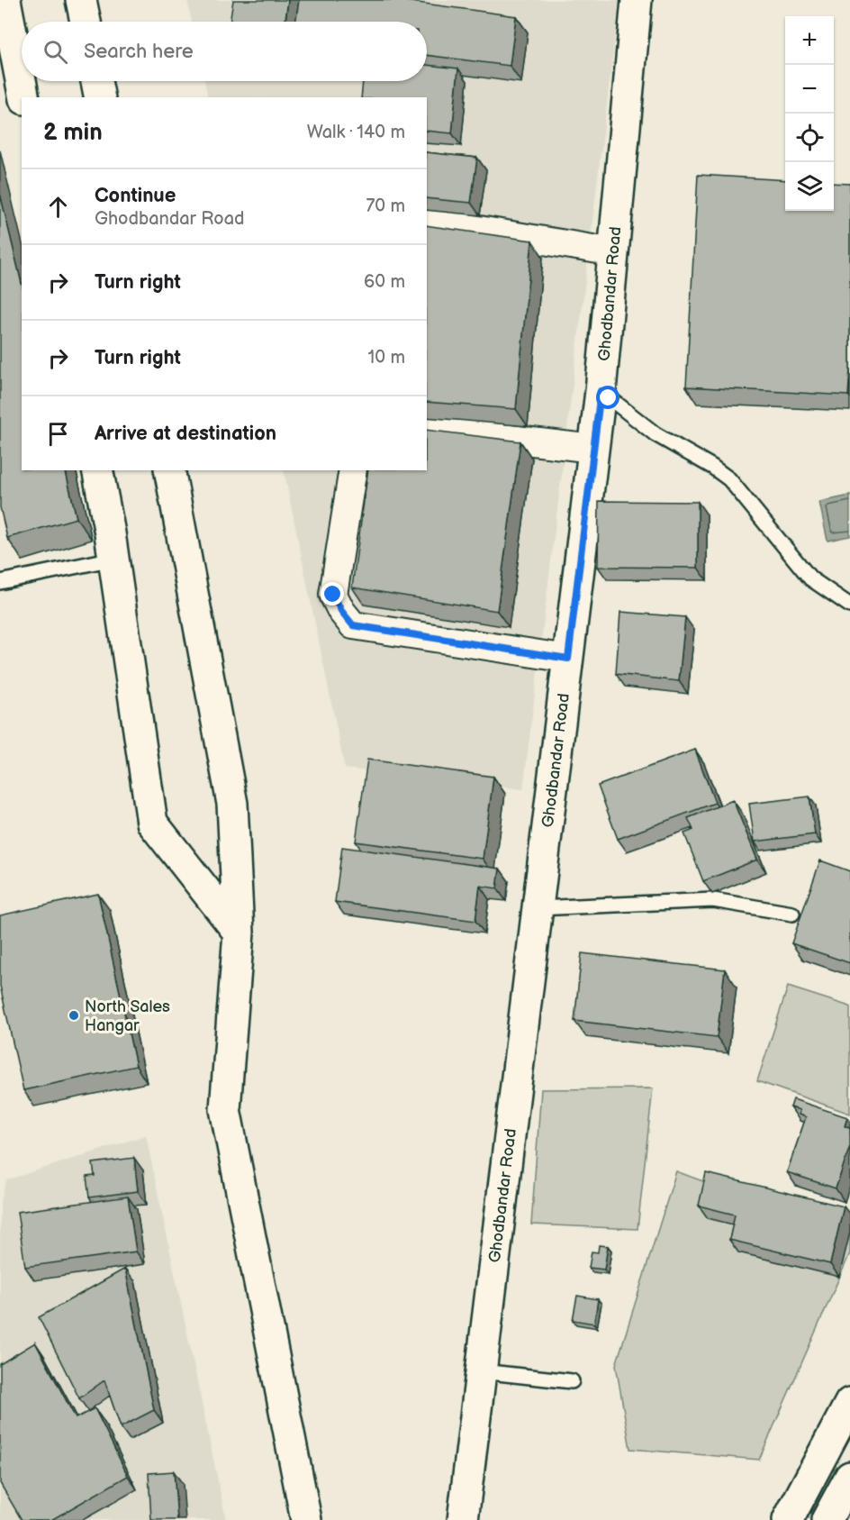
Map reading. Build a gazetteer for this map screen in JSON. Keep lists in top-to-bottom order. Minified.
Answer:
{"streets":{"main road":["Ghodbandar Road"]},"places":["North Sales Hangar"],"page":{"map_buttons":["+","−"],"search":"Search here","heading":["2 min","Walk · 140 m"],"list":[["Continue","Ghodbandar Road","70 m"],["Turn right","60 m"],["Turn right","10 m"],"Arrive at destination"]}}
